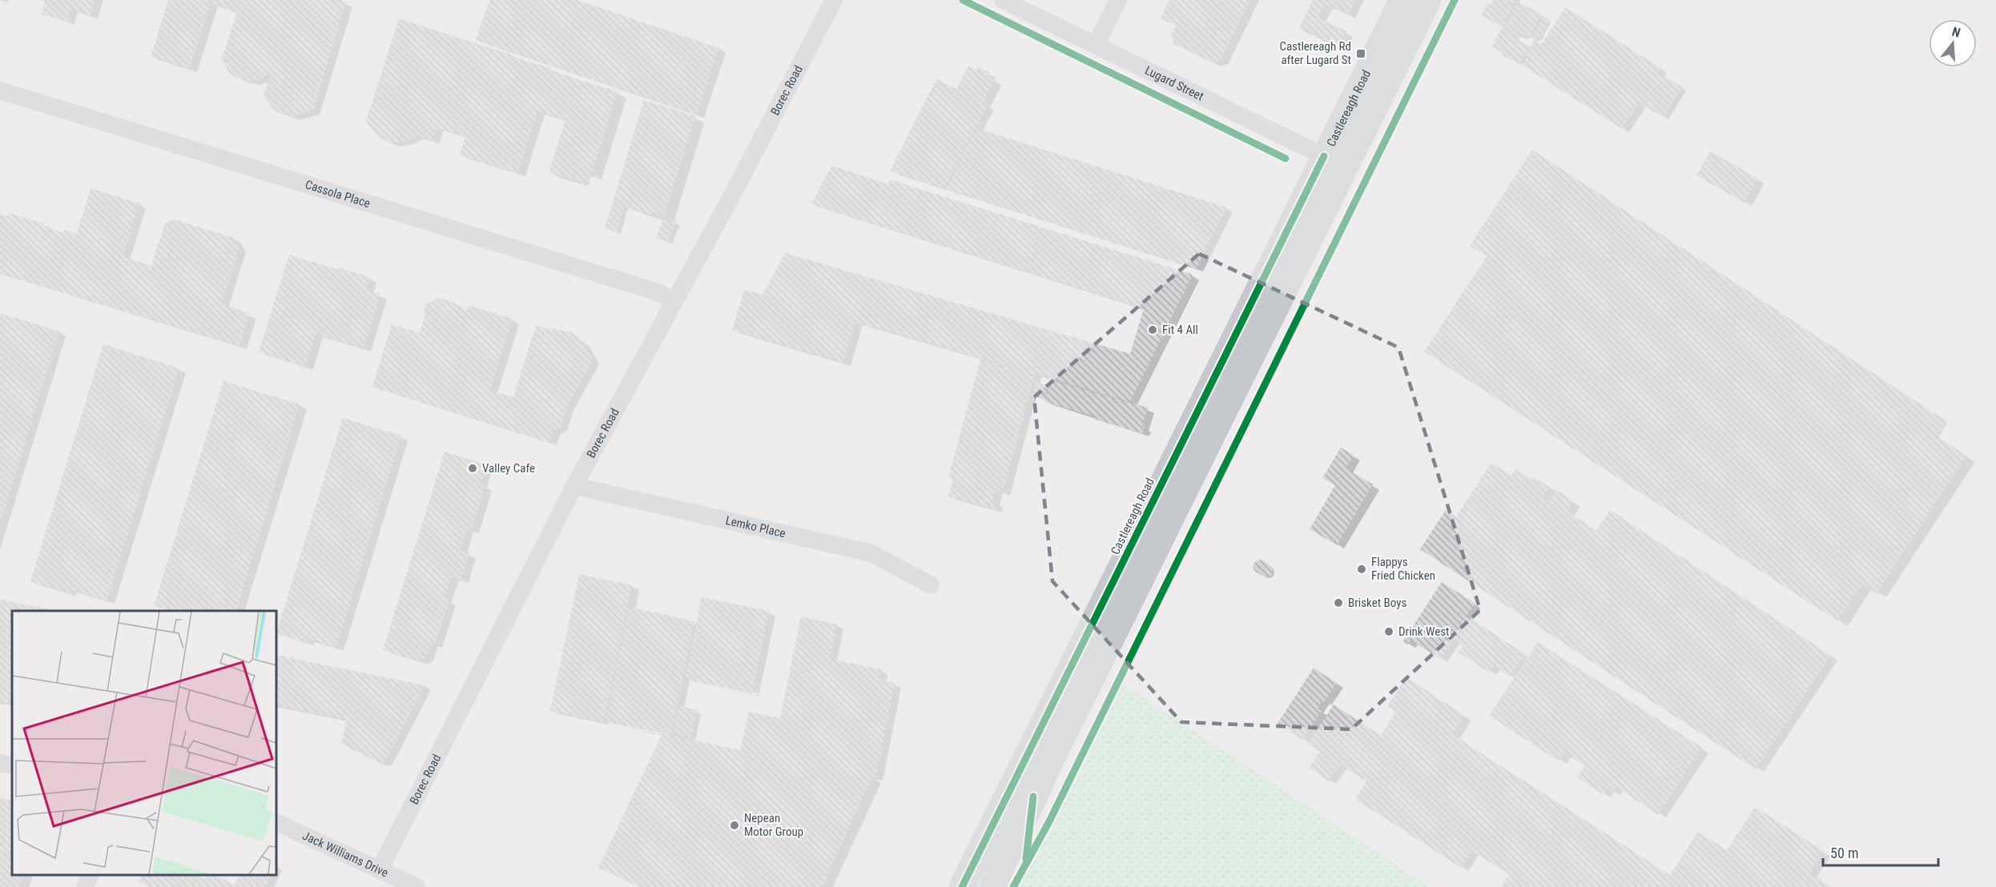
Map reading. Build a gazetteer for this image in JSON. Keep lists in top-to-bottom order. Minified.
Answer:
{"streets":{"main road":["Castlereagh Road"],"street":["Lugard Street","Borec Road","Cassola Place","Lemko Place","Jack Williams Drive"]},"crossings":[["Lugard Street","Castlereagh Road"],["Borec Road","Cassola Place"],["Borec Road","Lemko Place"],["Borec Road","Jack Williams Drive"]],"places":{"transit":["Castlereagh Rd after Lugard St"],"other":["Fit 4 All","Valley Cafe","Flappys Fried Chicken","Brisket Boys","Drink West","Nepean Motor Group"]},"scale_bar":"50 m","north":"top"}
